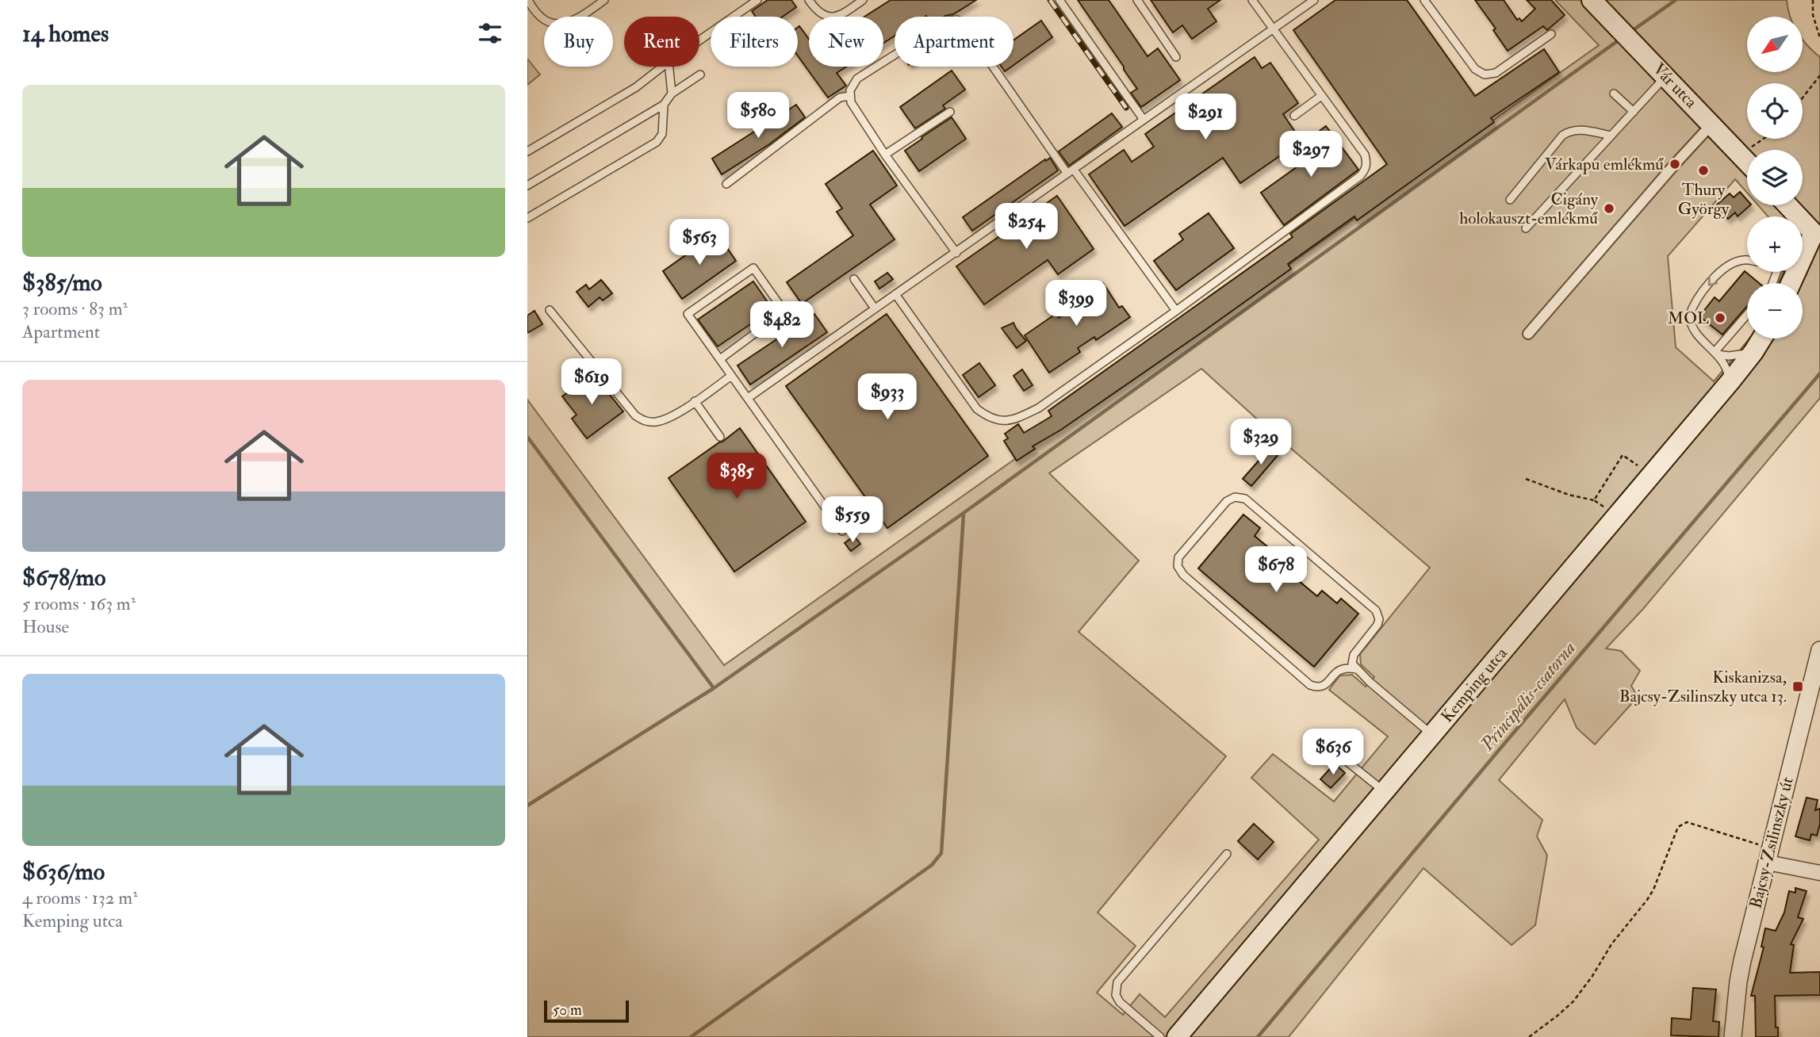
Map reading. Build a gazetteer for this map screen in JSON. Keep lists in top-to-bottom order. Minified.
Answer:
{"streets":{"main road":["Vár utca","Kemping utca"],"street":["Bajcsy-Zsilinszky út"]},"water":["Principális-csatorna"],"places":{"other":["Várkapu emlékmű","Thury György","Cigány holokauszt-emlékmű","MOL"],"transit":["Kiskanizsa, Bajcsy-Zsilinszky utca 13."]},"scale_bar":"50 m","north":"bottom left","page":{"heading":"14 homes","map_buttons":["+","−"],"chip":["Buy","Rent","Filters","New","Apartment"],"list":[{"name":"$385/mo","note":"3 rooms · 83 m² · Apartment"},{"name":"$678/mo","note":"5 rooms · 163 m² · House"},{"name":"$636/mo","note":"4 rooms · 132 m² · Kemping utca"}],"price":["$580","$291","$297","$254","$563","$399","$482","$619","$933","$329","$385","$559","$678","$636"],"scale":"50 m"}}
